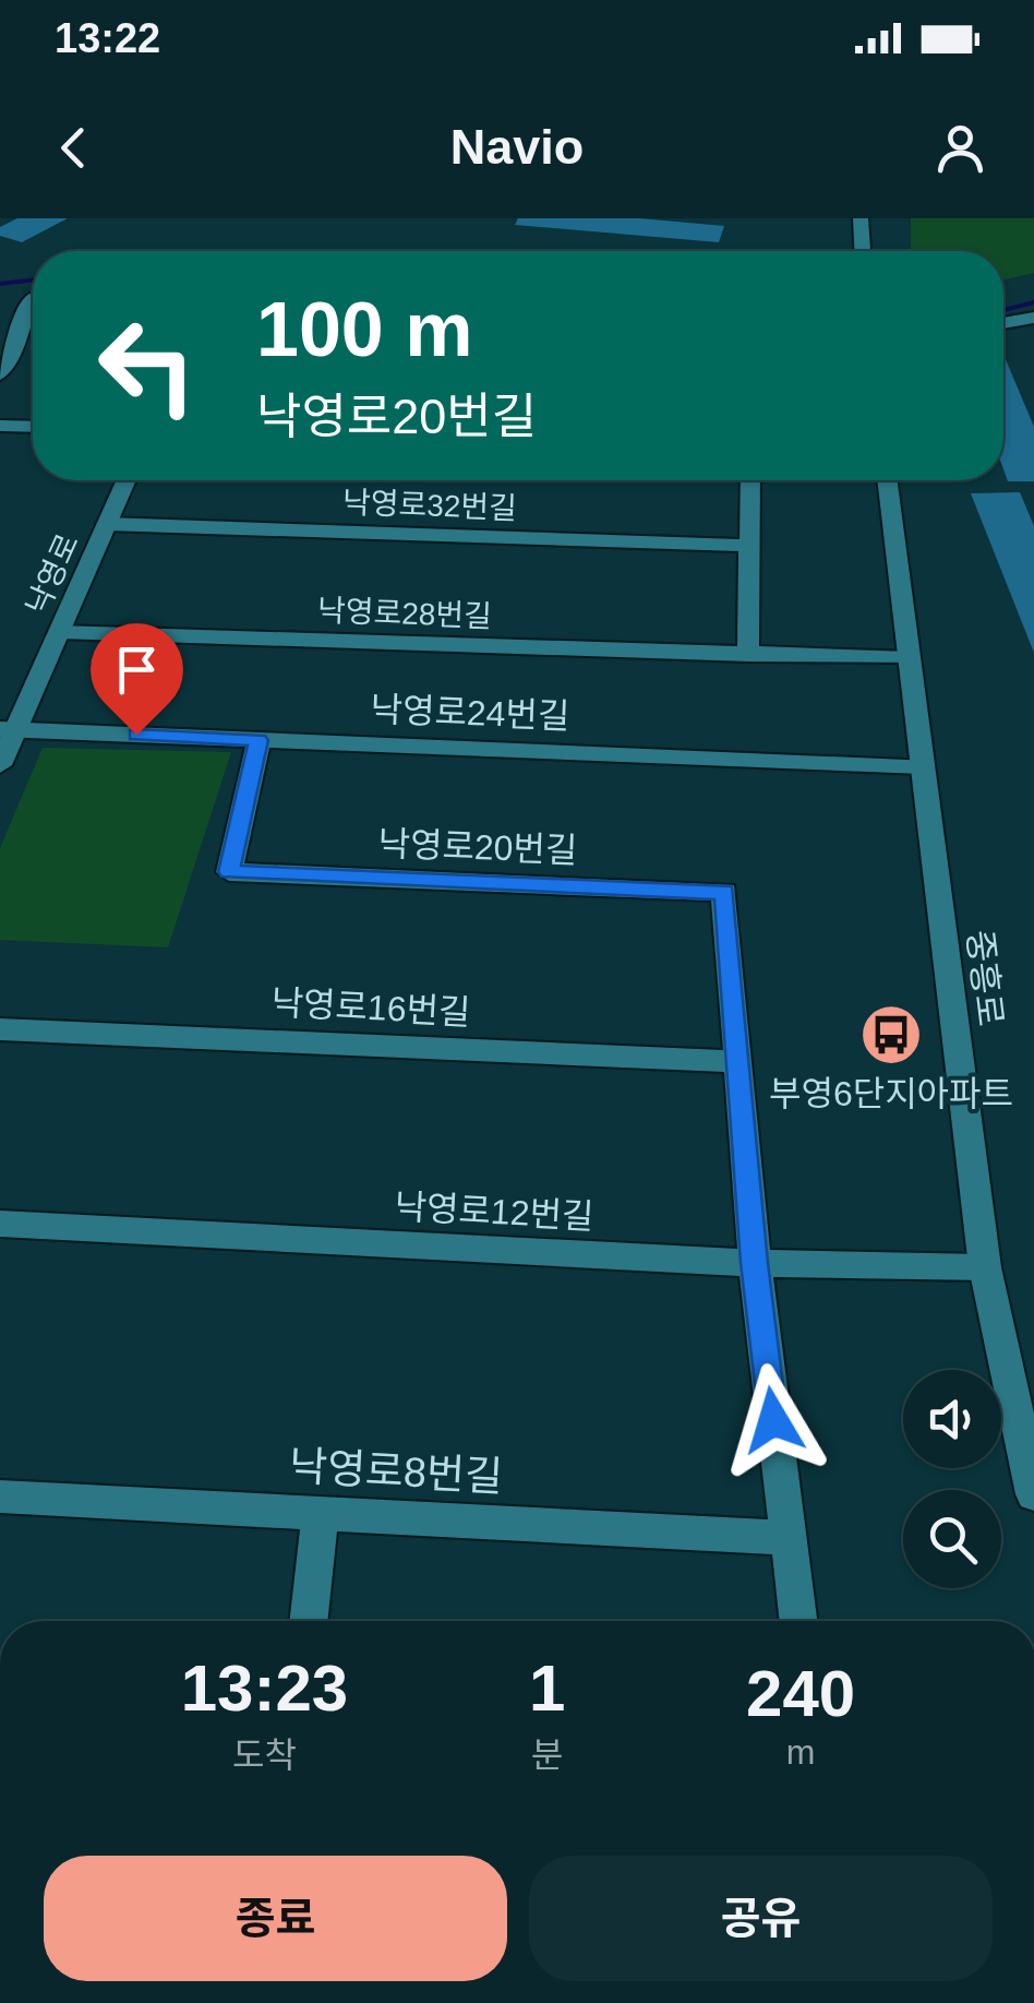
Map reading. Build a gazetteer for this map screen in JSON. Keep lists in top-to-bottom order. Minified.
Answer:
{"streets":{"street":["낙영로32번길","낙영로","낙영로28번길","낙영로24번길","낙영로20번길","중흥로","낙영로16번길","낙영로12번길","낙영로8번길"]},"crossings":[["낙영로32번길","낙영로"],["낙영로","낙영로28번길"],["낙영로","낙영로24번길"],["낙영로28번길","중흥로"],["낙영로24번길","낙영로20번길"],["낙영로24번길","중흥로"],["낙영로20번길","낙영로16번길"],["중흥로","낙영로12번길"]],"places":{"bus stop":["부영6단지아파트"]},"page":{"status":"13:22","header":"Navio","turn":["100 m","낙영로20번길"],"eta":["13:23","도착","1","분","240","m"],"buttons":["종료","공유"]}}
